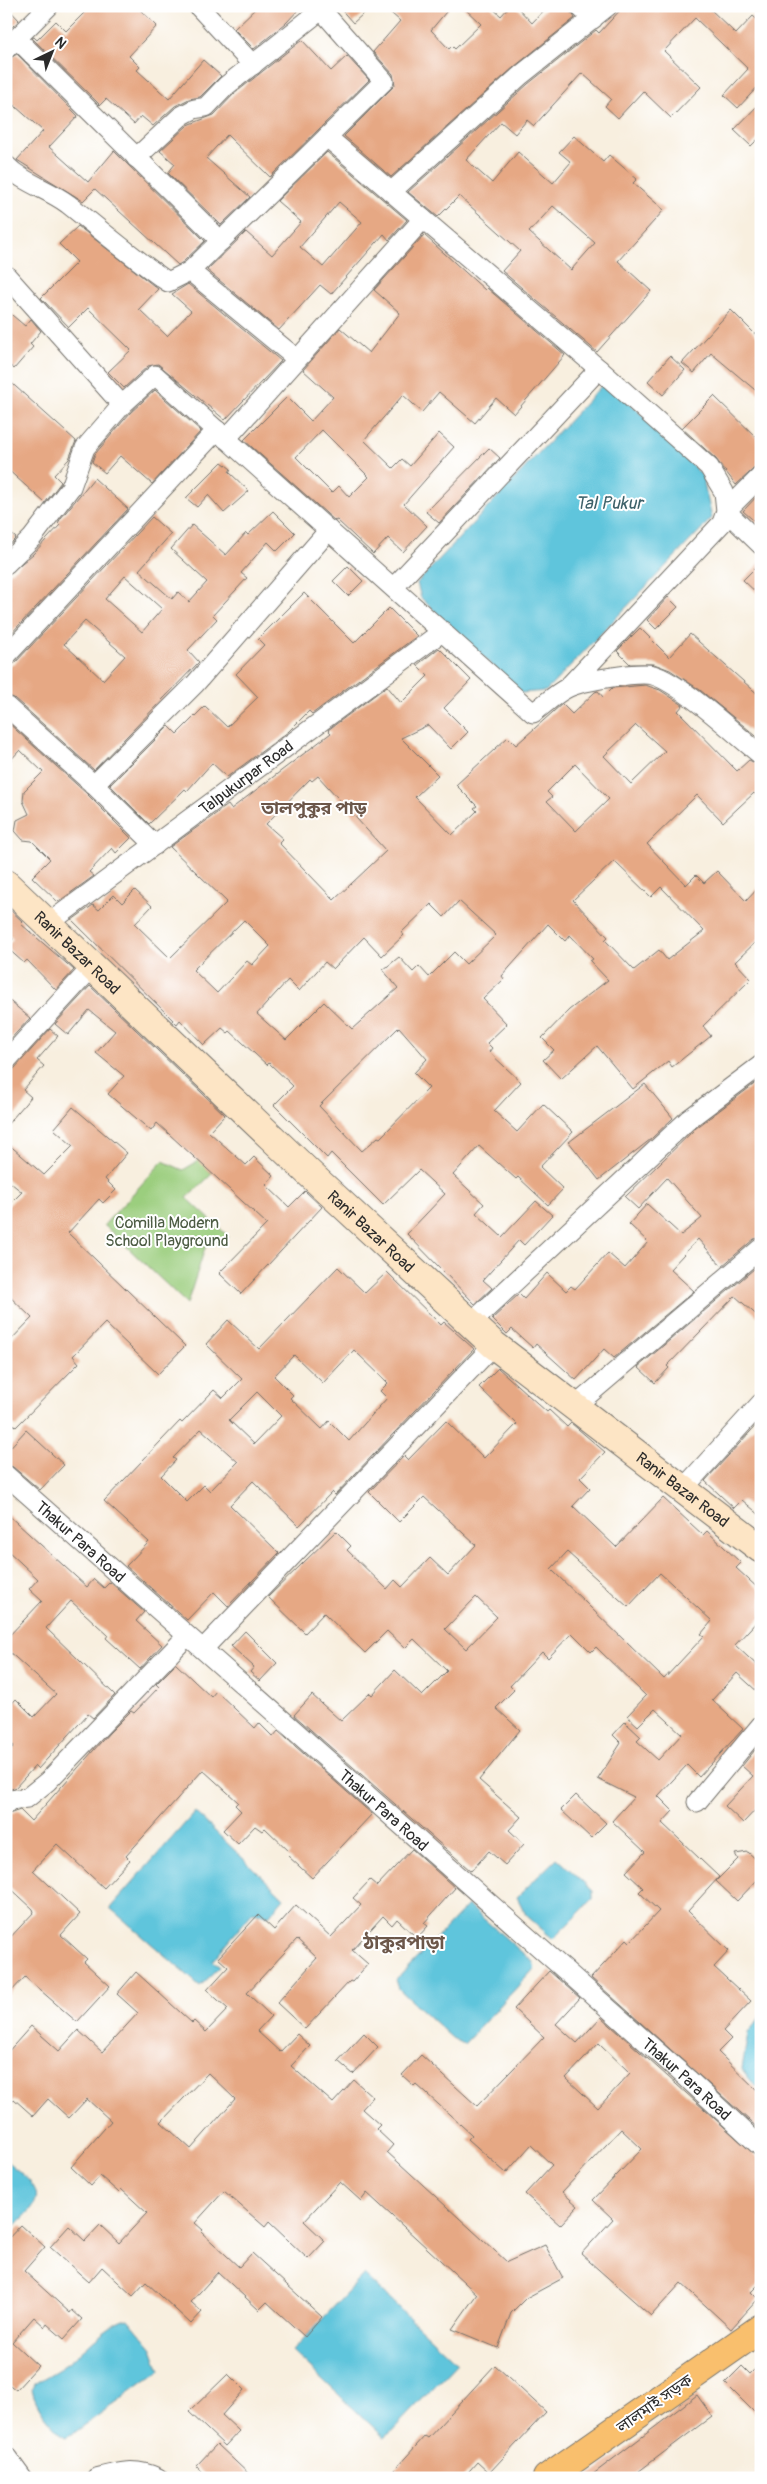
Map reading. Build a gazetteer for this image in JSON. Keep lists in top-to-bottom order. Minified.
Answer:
{"streets":{"main road":["Ranir Bazar Road","লালমাই সড়ক"],"street":["Talpukurpar Road","Thakur Para Road"]},"crossings":[["Talpukurpar Road","Ranir Bazar Road"]],"districts":["তালপুকুর পাড়","ঠাকুরপাড়া"],"water":["Tal Pukur"],"parks":["Comilla Modern School Playground"],"north":"top right"}
